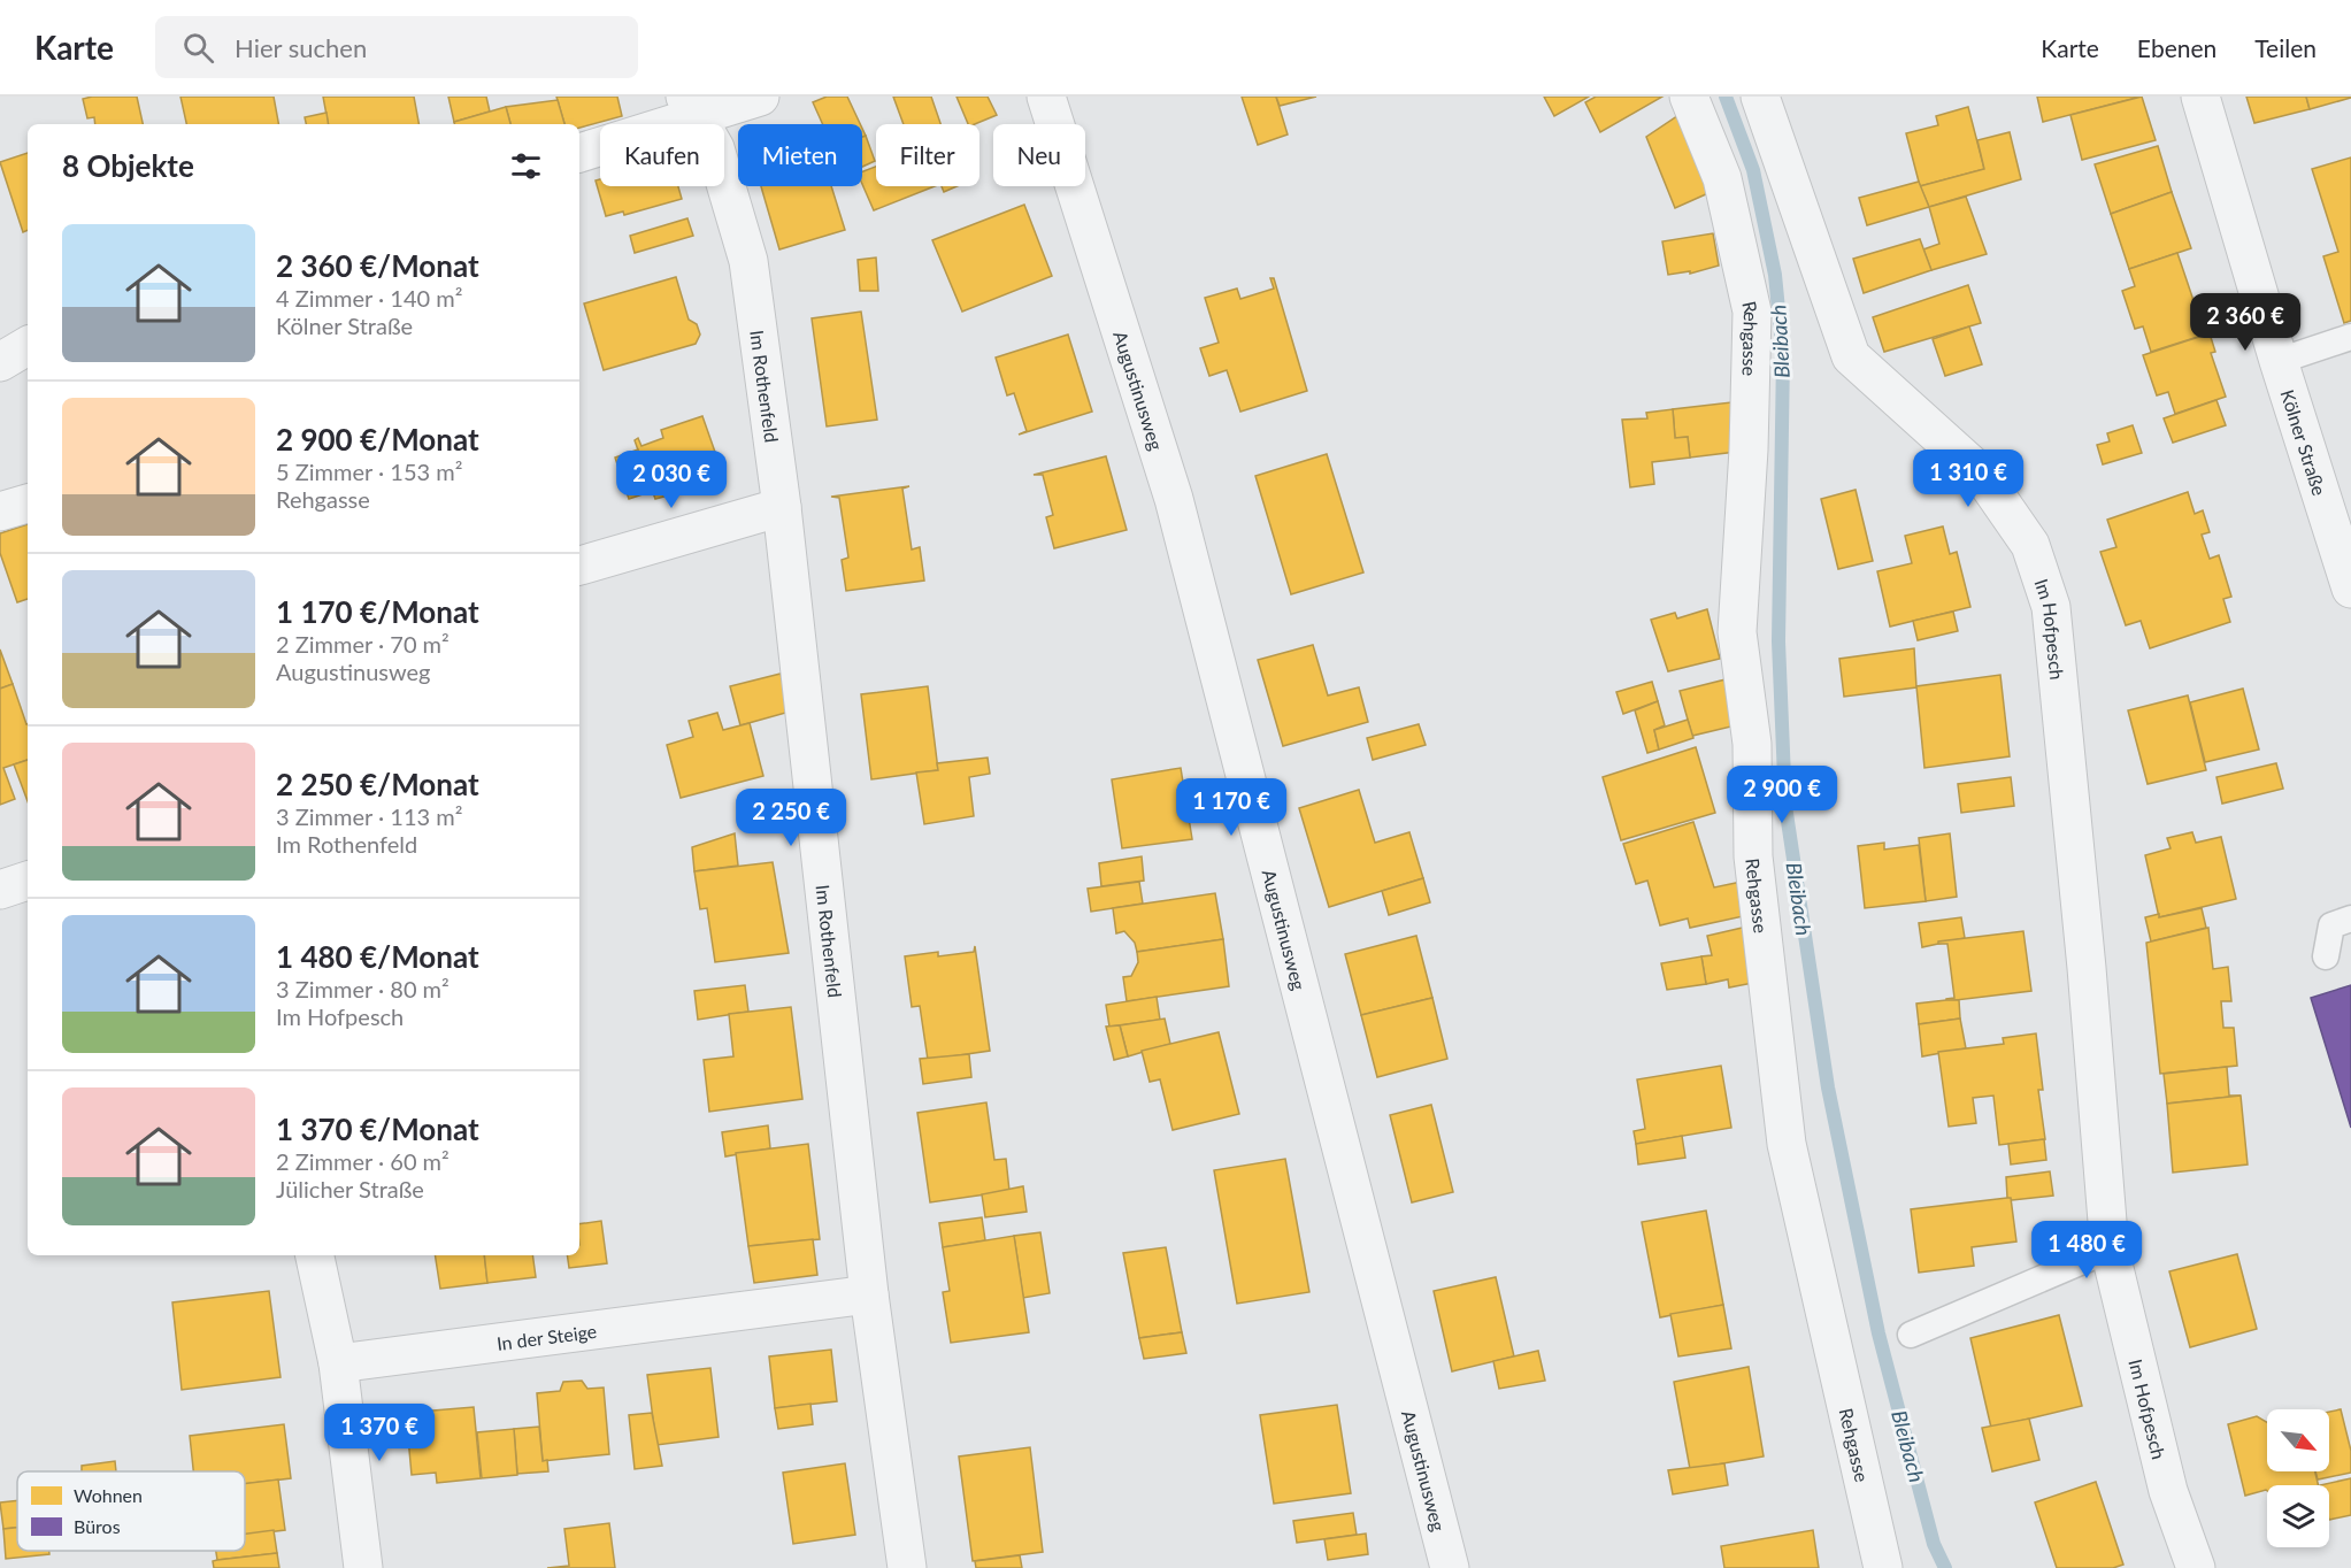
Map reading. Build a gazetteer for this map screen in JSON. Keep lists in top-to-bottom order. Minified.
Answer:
{"streets":{"street":["Rehgasse","Im Rothenfeld","Augustinusweg","Kölner Straße","Im Hofpesch","In der Steige"]},"crossings":[["Im Rothenfeld","In der Steige"]],"water":["Bleibach"],"legend":["Wohnen","Büros"],"north":"bottom right","page":{"header":"Karte","search":"Hier suchen","nav":["Karte","Ebenen","Teilen"],"chip":["Kaufen","Mieten","Filter","Neu"],"heading":"8 Objekte","list":[{"name":"2 360 €/Monat","note":"4 Zimmer · 140 m² · Kölner Straße"},{"name":"2 900 €/Monat","note":"5 Zimmer · 153 m² · Rehgasse"},{"name":"1 170 €/Monat","note":"2 Zimmer · 70 m² · Augustinusweg"},{"name":"2 250 €/Monat","note":"3 Zimmer · 113 m² · Im Rothenfeld"},{"name":"1 480 €/Monat","note":"3 Zimmer · 80 m² · Im Hofpesch"},{"name":"1 370 €/Monat","note":"2 Zimmer · 60 m² · Jülicher Straße"}],"price":["2 360 €","1 310 €","2 030 €","2 900 €","1 170 €","2 250 €","1 480 €","1 370 €"]}}
